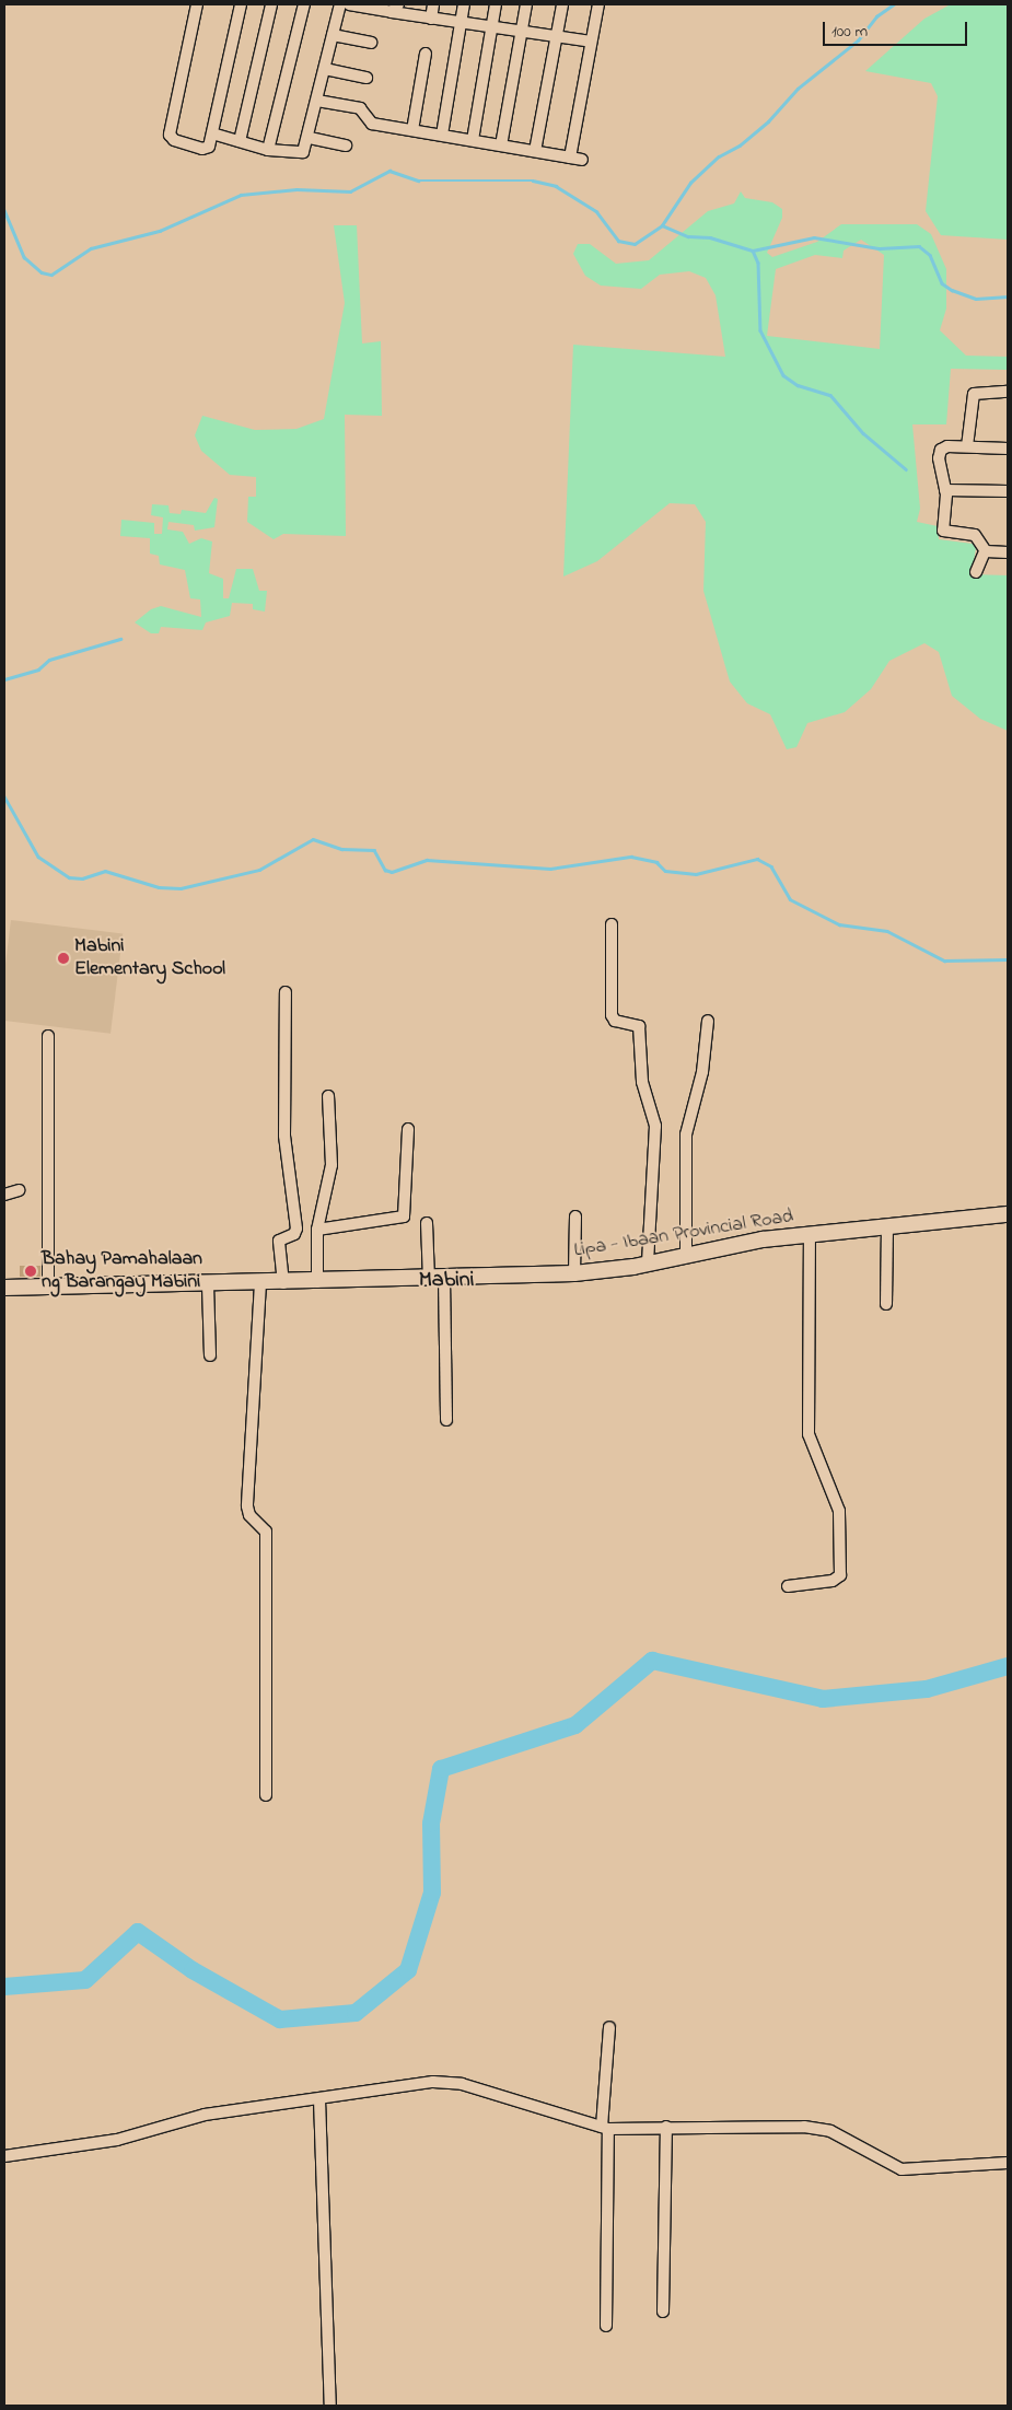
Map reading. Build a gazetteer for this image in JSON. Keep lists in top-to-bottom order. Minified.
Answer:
{"streets":{"main road":["Lipa - Ibaan Provincial Road"]},"districts":["Mabini"],"places":["Mabini Elementary School","Bahay Pamahalaan ng Barangay Mabini"],"scale_bar":"100 m"}
